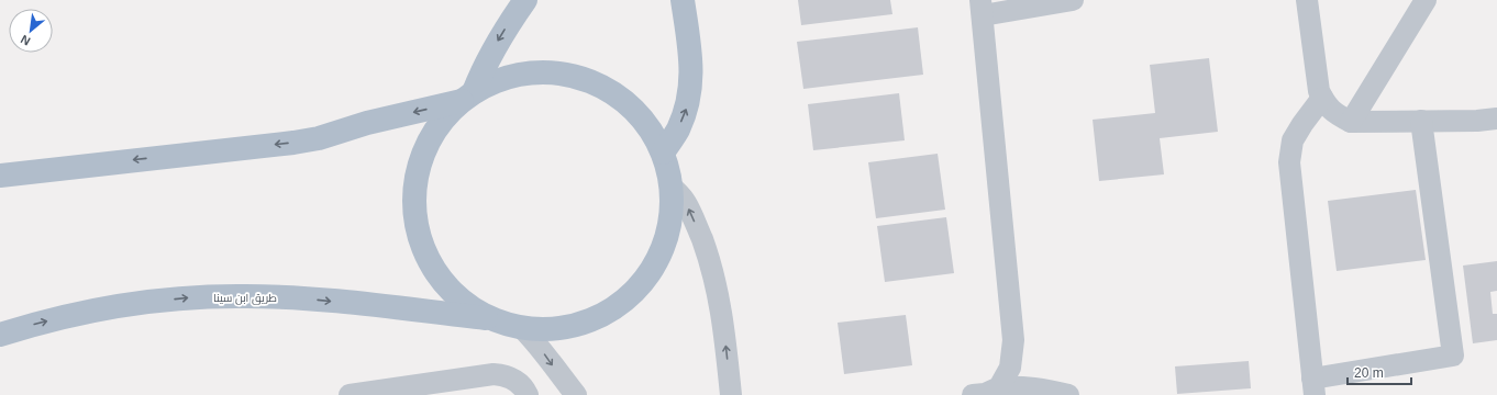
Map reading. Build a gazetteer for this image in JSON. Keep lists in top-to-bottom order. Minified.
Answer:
{"streets":{"main road":["طريق ابن سينا"]},"scale_bar":"20 m","north":"bottom left"}
